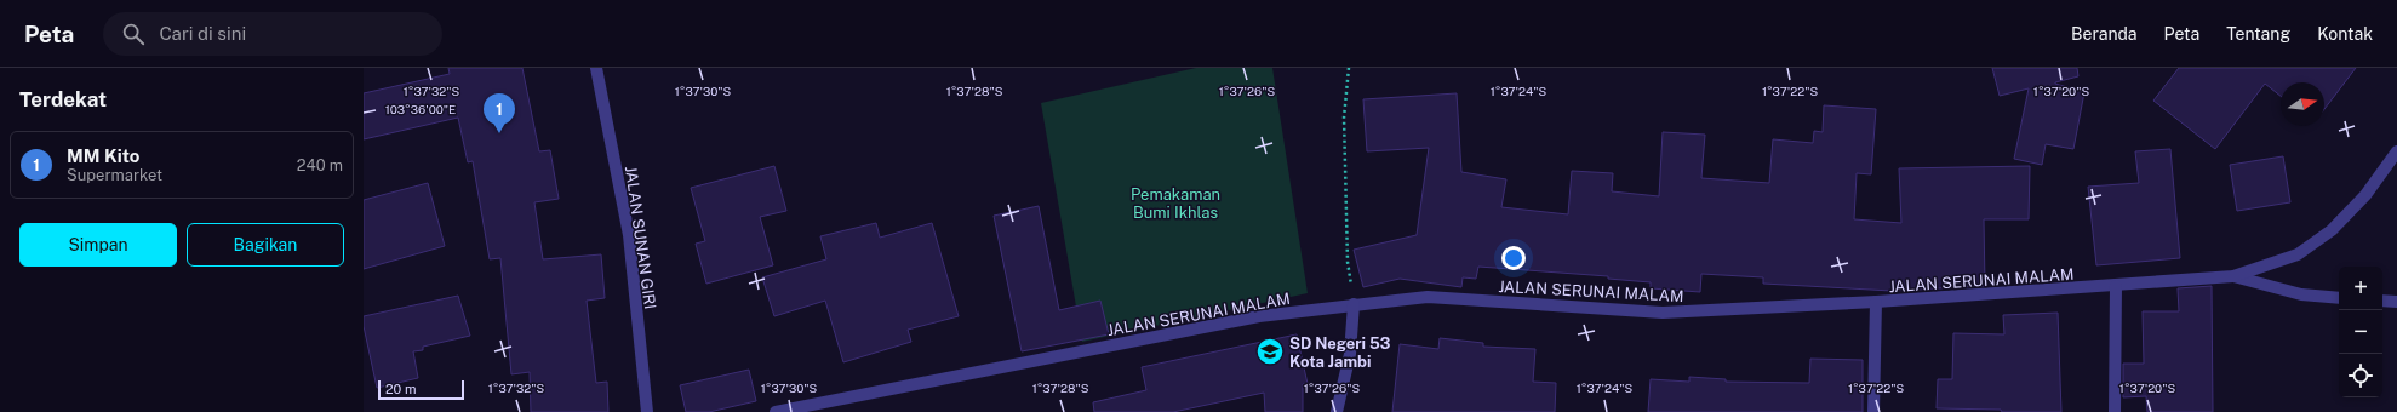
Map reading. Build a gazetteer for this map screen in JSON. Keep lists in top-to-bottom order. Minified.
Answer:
{"streets":{"street":["JALAN SUNAN GIRI","JALAN SERUNAI MALAM"]},"parks":["Pemakaman Bumi Ikhlas"],"places":{"school or university":["SD Negeri 53 Kota Jambi"]},"scale_bar":"20 m","north":"right","page":{"header":"Peta","search":"Cari di sini","nav":["Beranda","Peta","Tentang","Kontak"],"heading":"Terdekat","pins":"1","list":[{"mark":"1","name":"MM Kito","note":"Supermarket","value":"240 m"}],"buttons":["Simpan","Bagikan"],"map_buttons":["+","−"],"scale":"20 m"},"coordinates":["1°37'32\"S","1°37'30\"S","1°37'28\"S","1°37'26\"S","1°37'24\"S","1°37'20\"S","1°37'22\"S","103°36'00\"E"]}
